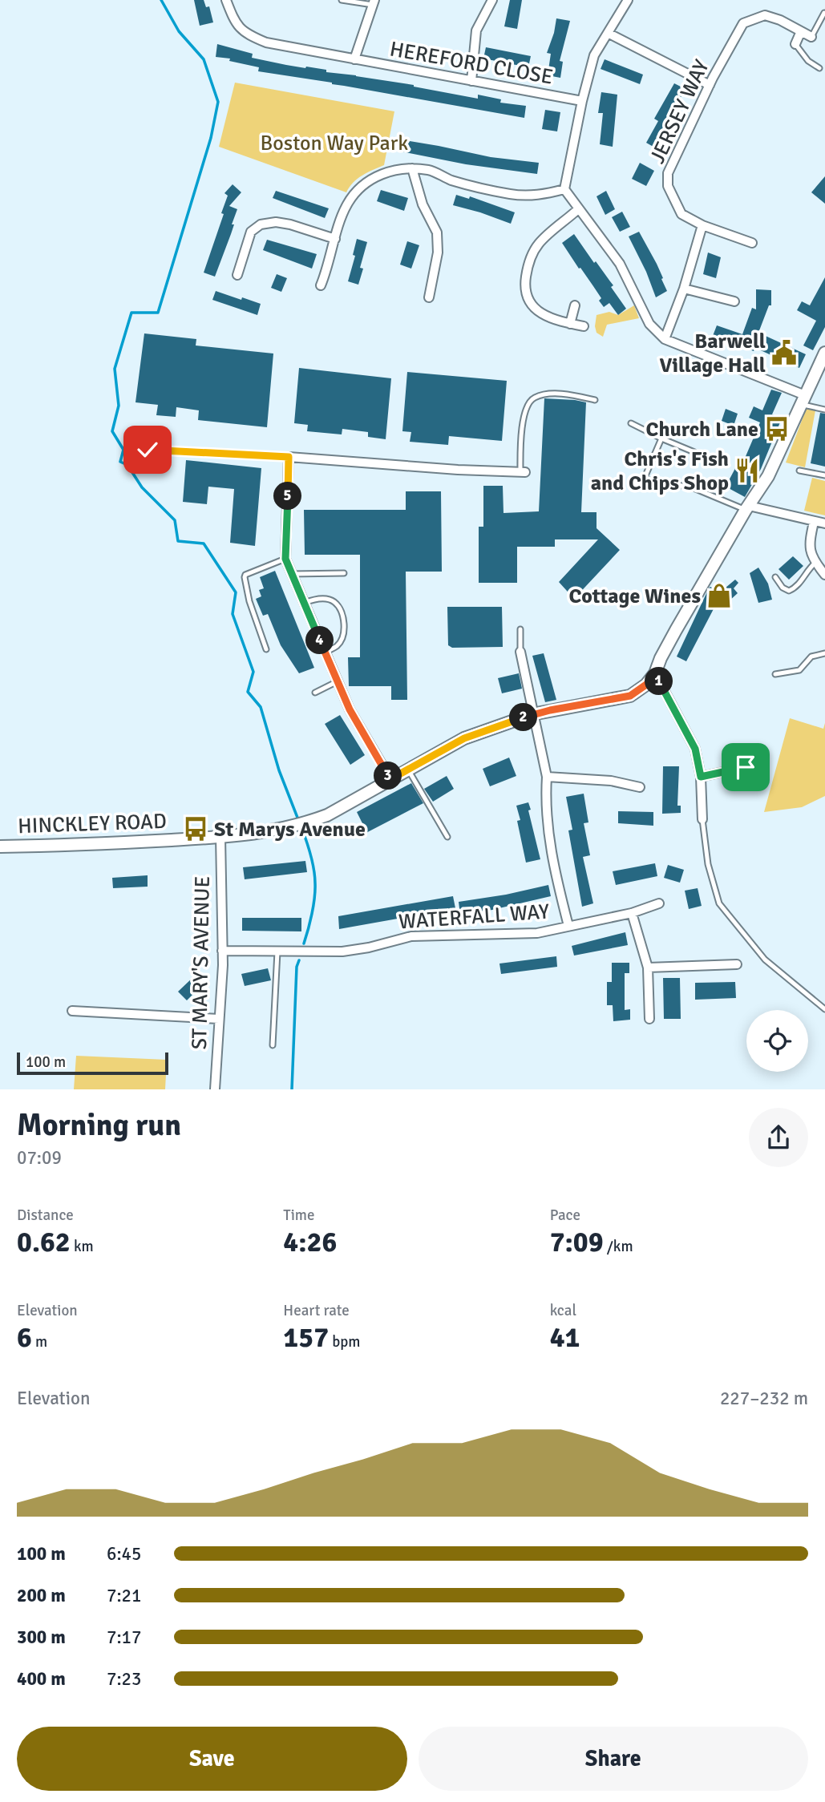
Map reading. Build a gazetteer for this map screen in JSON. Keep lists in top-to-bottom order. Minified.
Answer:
{"streets":{"street":["HEREFORD CLOSE","JERSEY WAY","HINCKLEY ROAD","WATERFALL WAY","ST MARY'S AVENUE"]},"crossings":[["HINCKLEY ROAD","ST MARY'S AVENUE"],["WATERFALL WAY","ST MARY'S AVENUE"]],"parks":["Boston Way Park"],"places":{"public building":["Barwell Village Hall"],"bus stop":["Church Lane","St Marys Avenue"],"restaurant":["Chris's Fish and Chips Shop"],"shop":["Cottage Wines"]},"scale_bar":"100 m","page":{"pins":["5","4","1","2","3"],"scale":"100 m","heading":["Morning run","07:09"],"stats":[["Distance","0.62 km"],["Time","4:26"],["Pace","7:09 /km"],["Elevation","6 m"],["Heart rate","157 bpm"],["kcal","41"]],"chart":["Elevation","227–232 m"],"list":[{"name":"100 m","note":"6:45"},{"name":"200 m","note":"7:21"},{"name":"300 m","note":"7:17"},{"name":"400 m","note":"7:23"}],"buttons":["Save","Share"]}}
